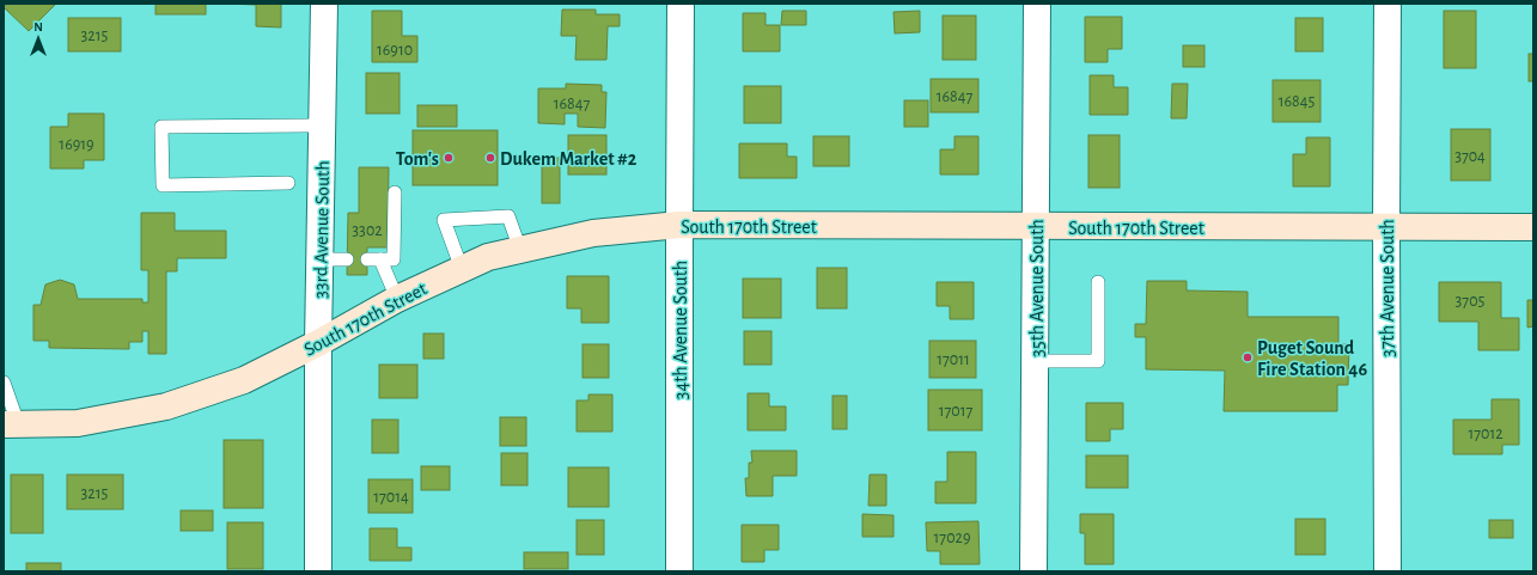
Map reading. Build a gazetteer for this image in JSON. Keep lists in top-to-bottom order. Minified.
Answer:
{"streets":{"street":["South 170th Street","33rd Avenue South","35th Avenue South","37th Avenue South","34th Avenue South"]},"crossings":[["South 170th Street","33rd Avenue South"],["South 170th Street","35th Avenue South"],["South 170th Street","37th Avenue South"],["South 170th Street","34th Avenue South"]],"places":["Tom's","Dukem Market #2","Puget Sound Fire Station 46"],"house_numbers":["3215","16910","16847","16845","16847","16919","3704","3302","3705","17011","17017","17012","3215","17014","17029"],"north":"top"}
